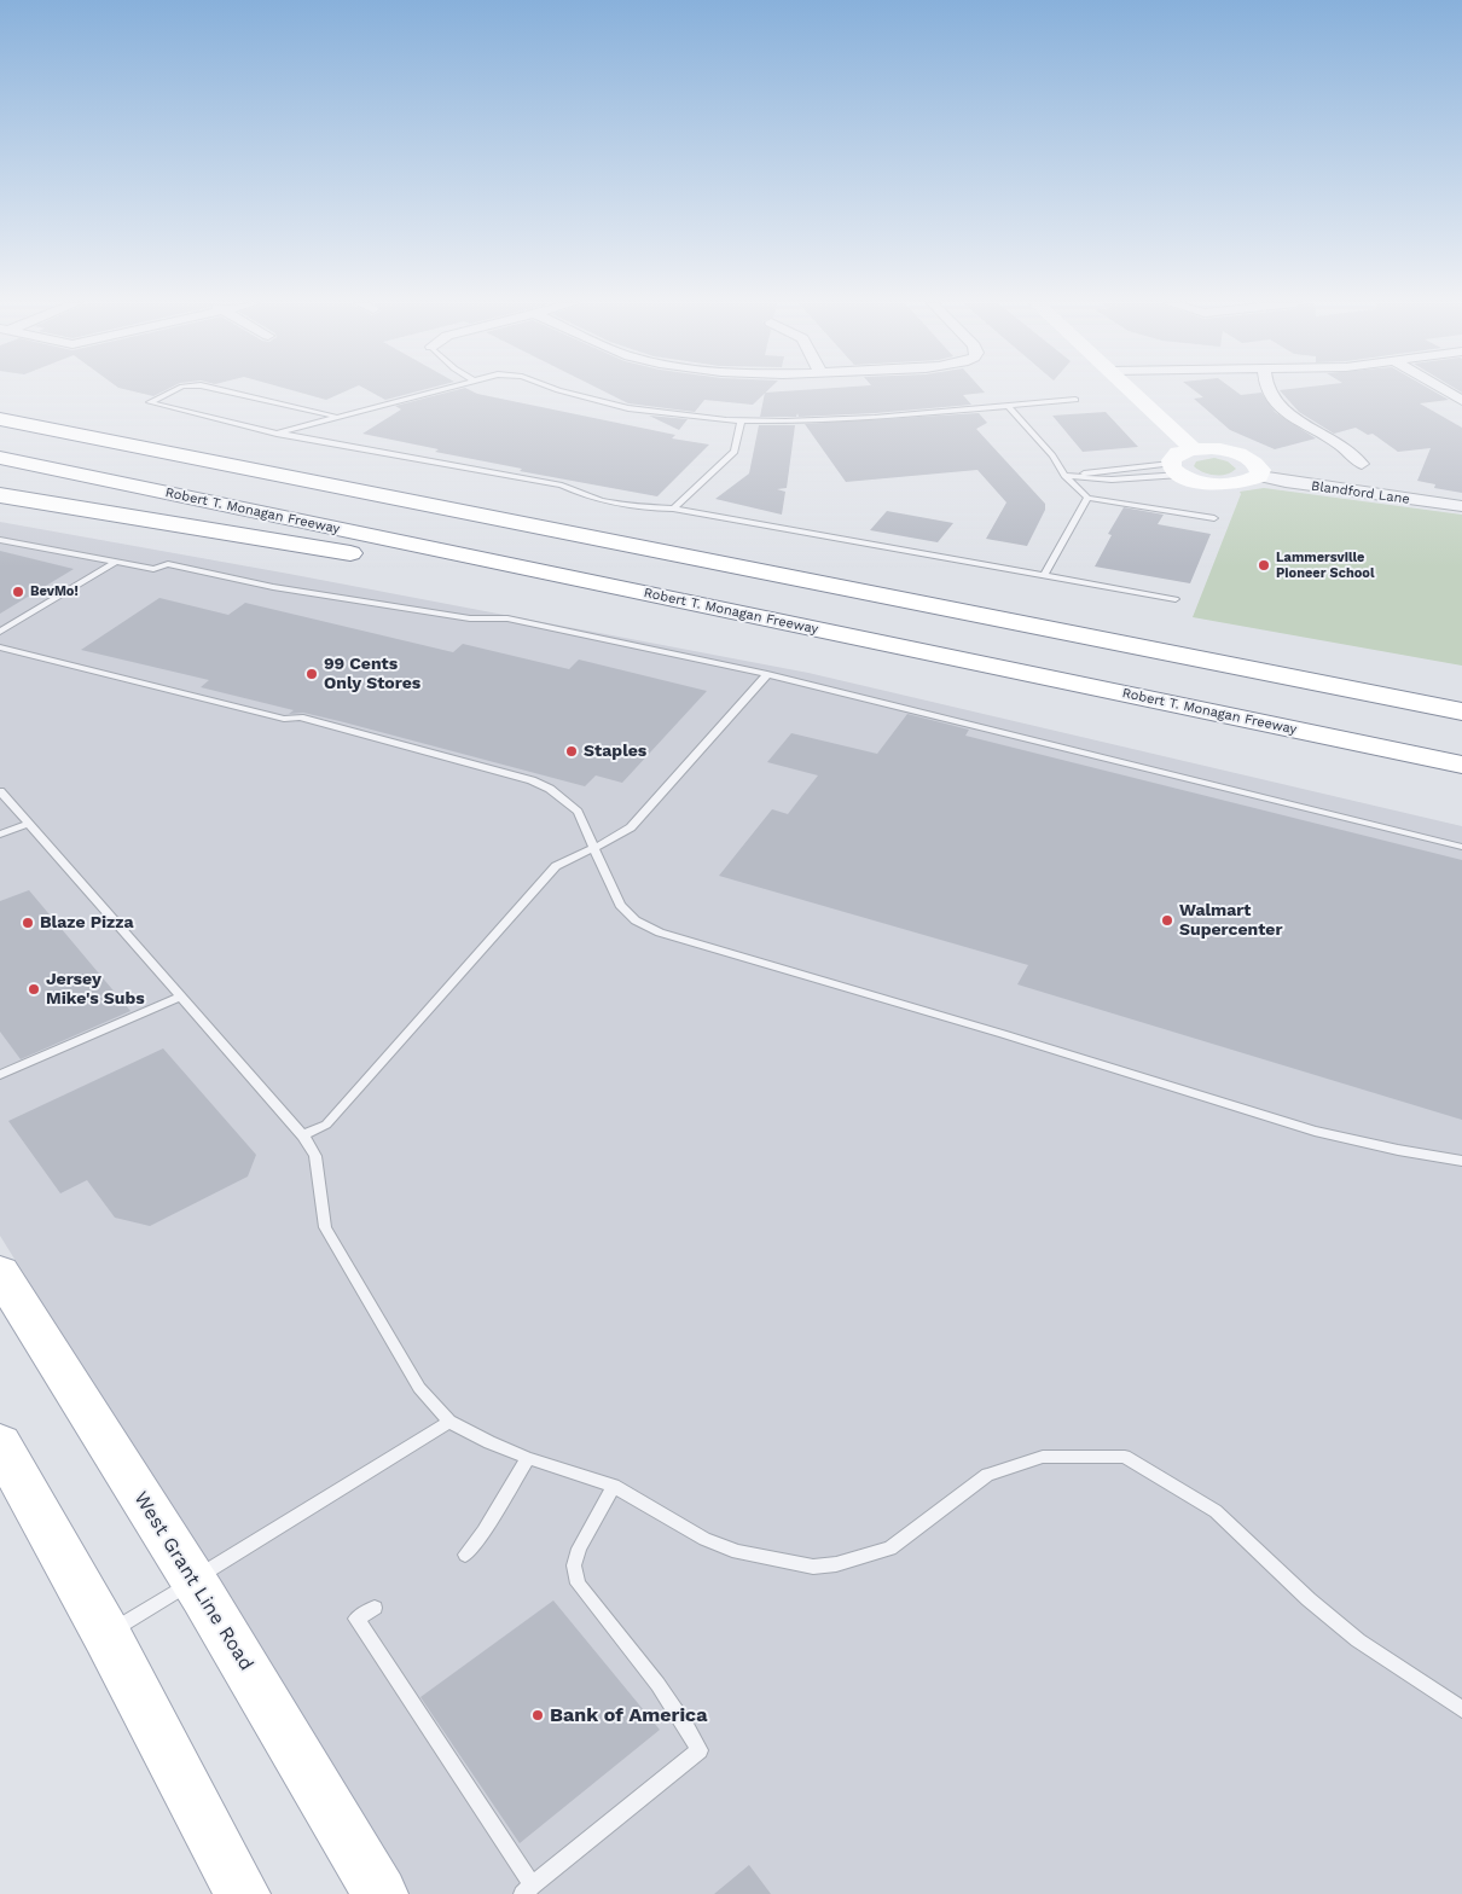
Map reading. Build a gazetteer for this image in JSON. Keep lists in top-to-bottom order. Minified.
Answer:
{"streets":{"main road":["Robert T. Monagan Freeway","West Grant Line Road"],"street":["Blandford Lane"]},"places":["Lammersville Pioneer School","BevMo!","99 Cents Only Stores","Staples","Walmart Supercenter","Blaze Pizza","Jersey Mike's Subs","Bank of America"]}
